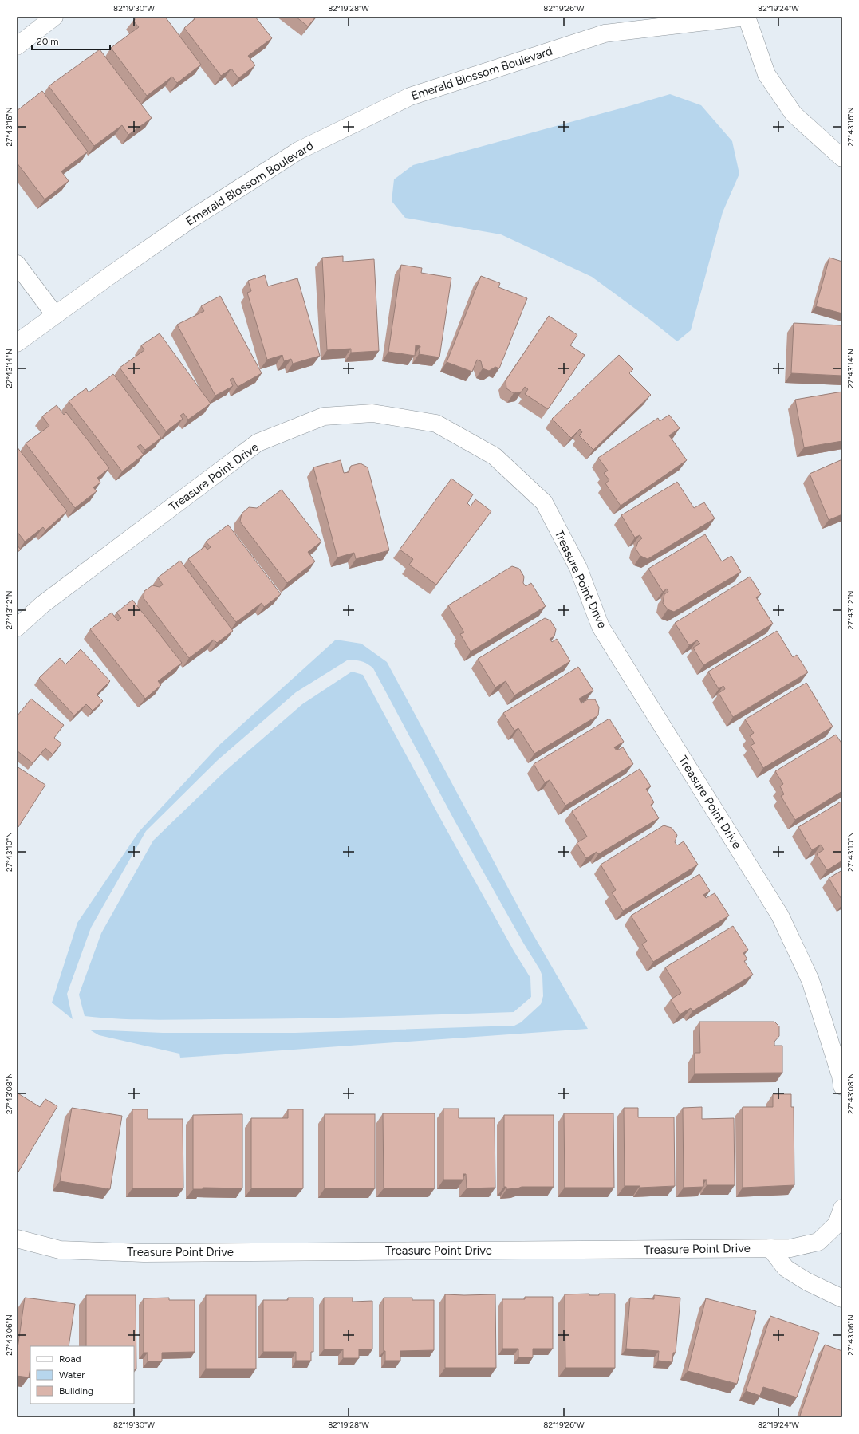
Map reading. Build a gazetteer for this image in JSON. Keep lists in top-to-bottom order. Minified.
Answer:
{"streets":{"street":["Emerald Blossom Boulevard","Treasure Point Drive"]},"legend":["Road","Water","Building"],"scale_bar":"20 m","coordinates":["82°19'30\"W","82°19'28\"W","82°19'26\"W","82°19'24\"W","27°43'16\"N","27°43'14\"N","27°43'12\"N","27°43'10\"N","27°43'08\"N","27°43'06\"N"]}
